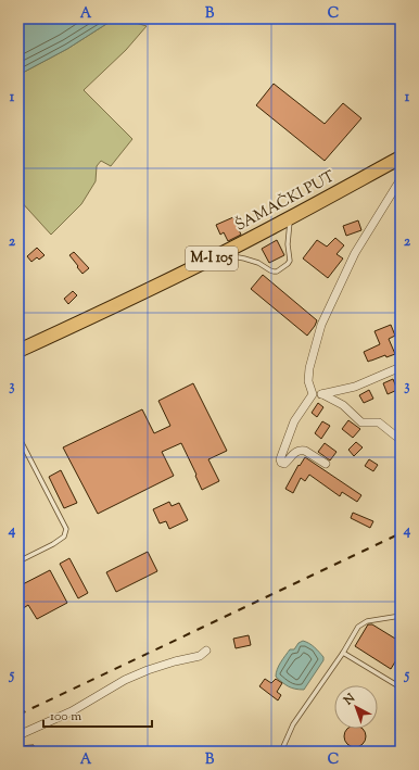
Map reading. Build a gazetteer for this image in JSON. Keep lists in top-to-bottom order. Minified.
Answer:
{"streets":{"main road":["ŠAMAČKI PUT","M-I 105"]},"scale_bar":"100 m","north":"top left","grid":{"columns":["A","B","C"],"rows":["1","2","3","4","5"]}}
